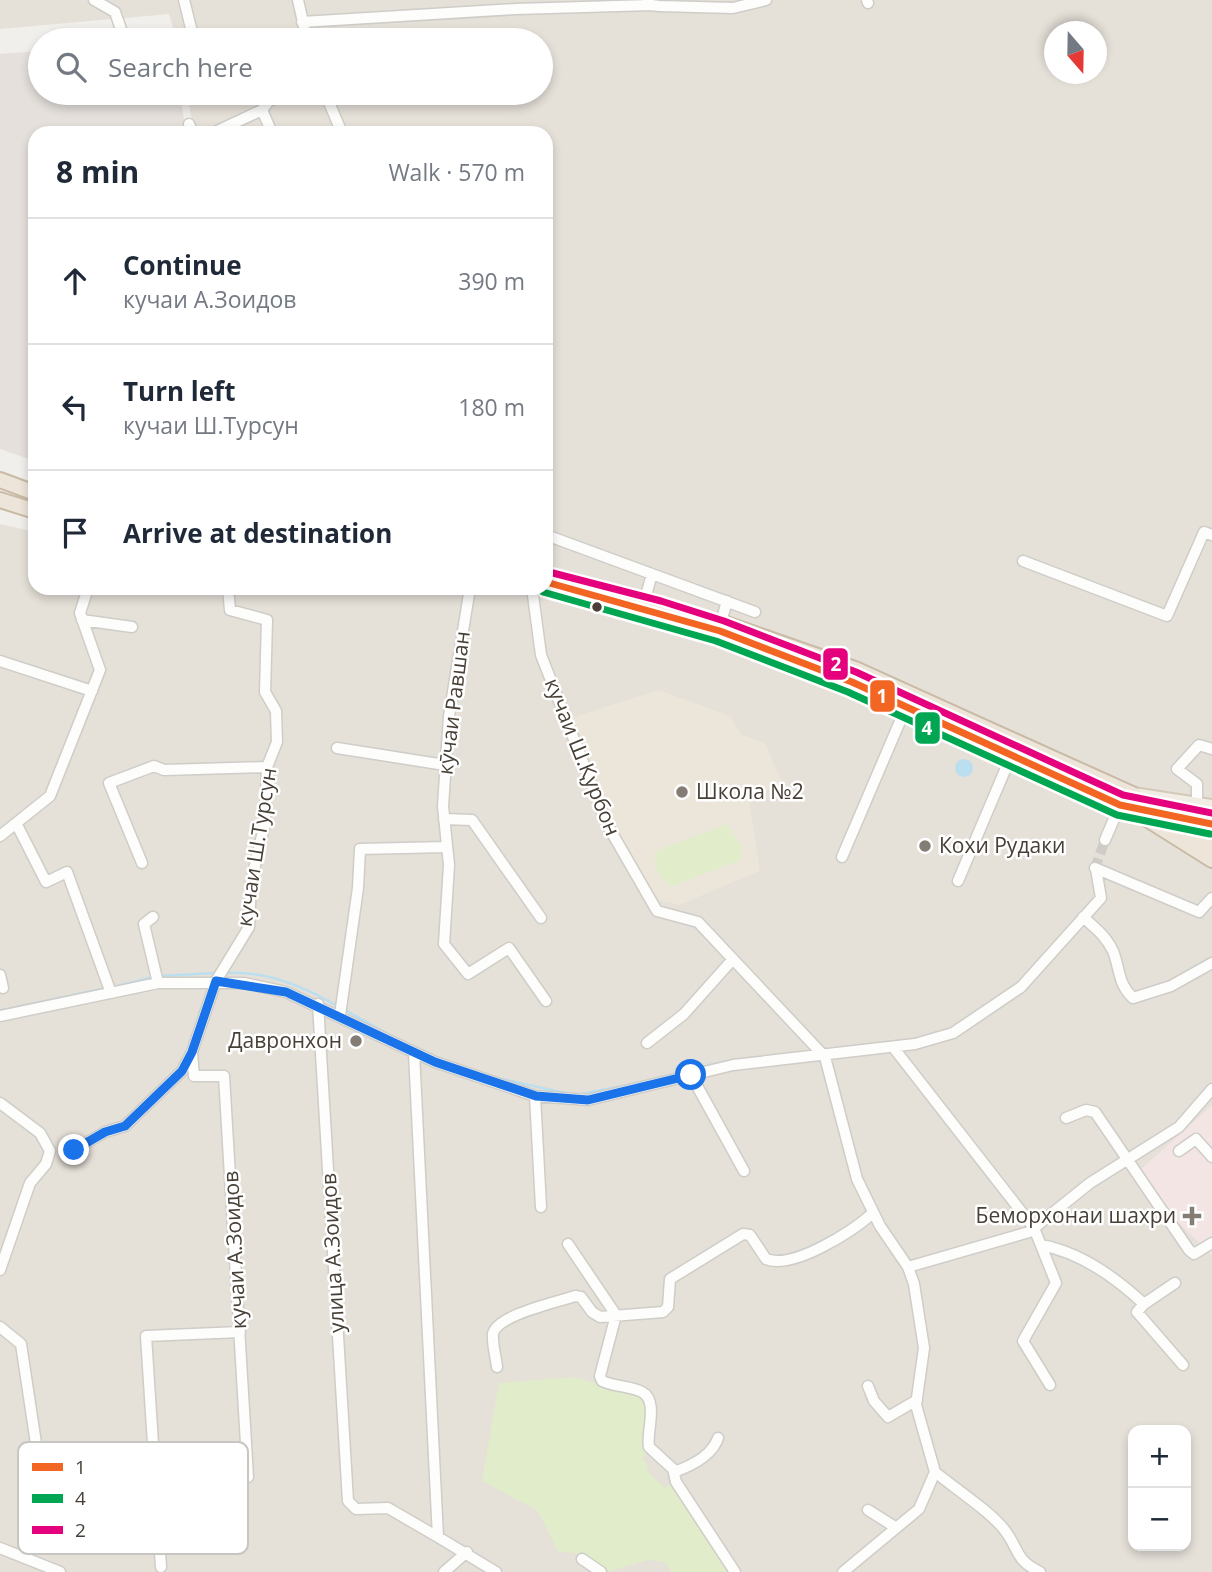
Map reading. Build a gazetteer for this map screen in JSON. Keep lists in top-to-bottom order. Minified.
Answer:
{"streets":{"street":["кӯчаи Равшан","кучаи Ш.Қурбон","кучаи Ш.Турсун","кучаи А.Зоидов","улица А.Зоидов"]},"crossings":[["кучаи Ш.Турсун","кучаи А.Зоидов"]],"places":{"other":["Школа №2","Кохи Рудаки","Давронхон"],"health":["Беморхонаи шахри"]},"lines":["transit line 2","transit line 1","transit line 4"],"legend":["1","4","2"],"north":"bottom","page":{"search":"Search here","heading":["8 min","Walk · 570 m"],"list":[["Continue","кучаи А.Зоидов","390 m"],["Turn left","кучаи Ш.Турсун","180 m"],"Arrive at destination"],"map_buttons":["+","−"]}}
